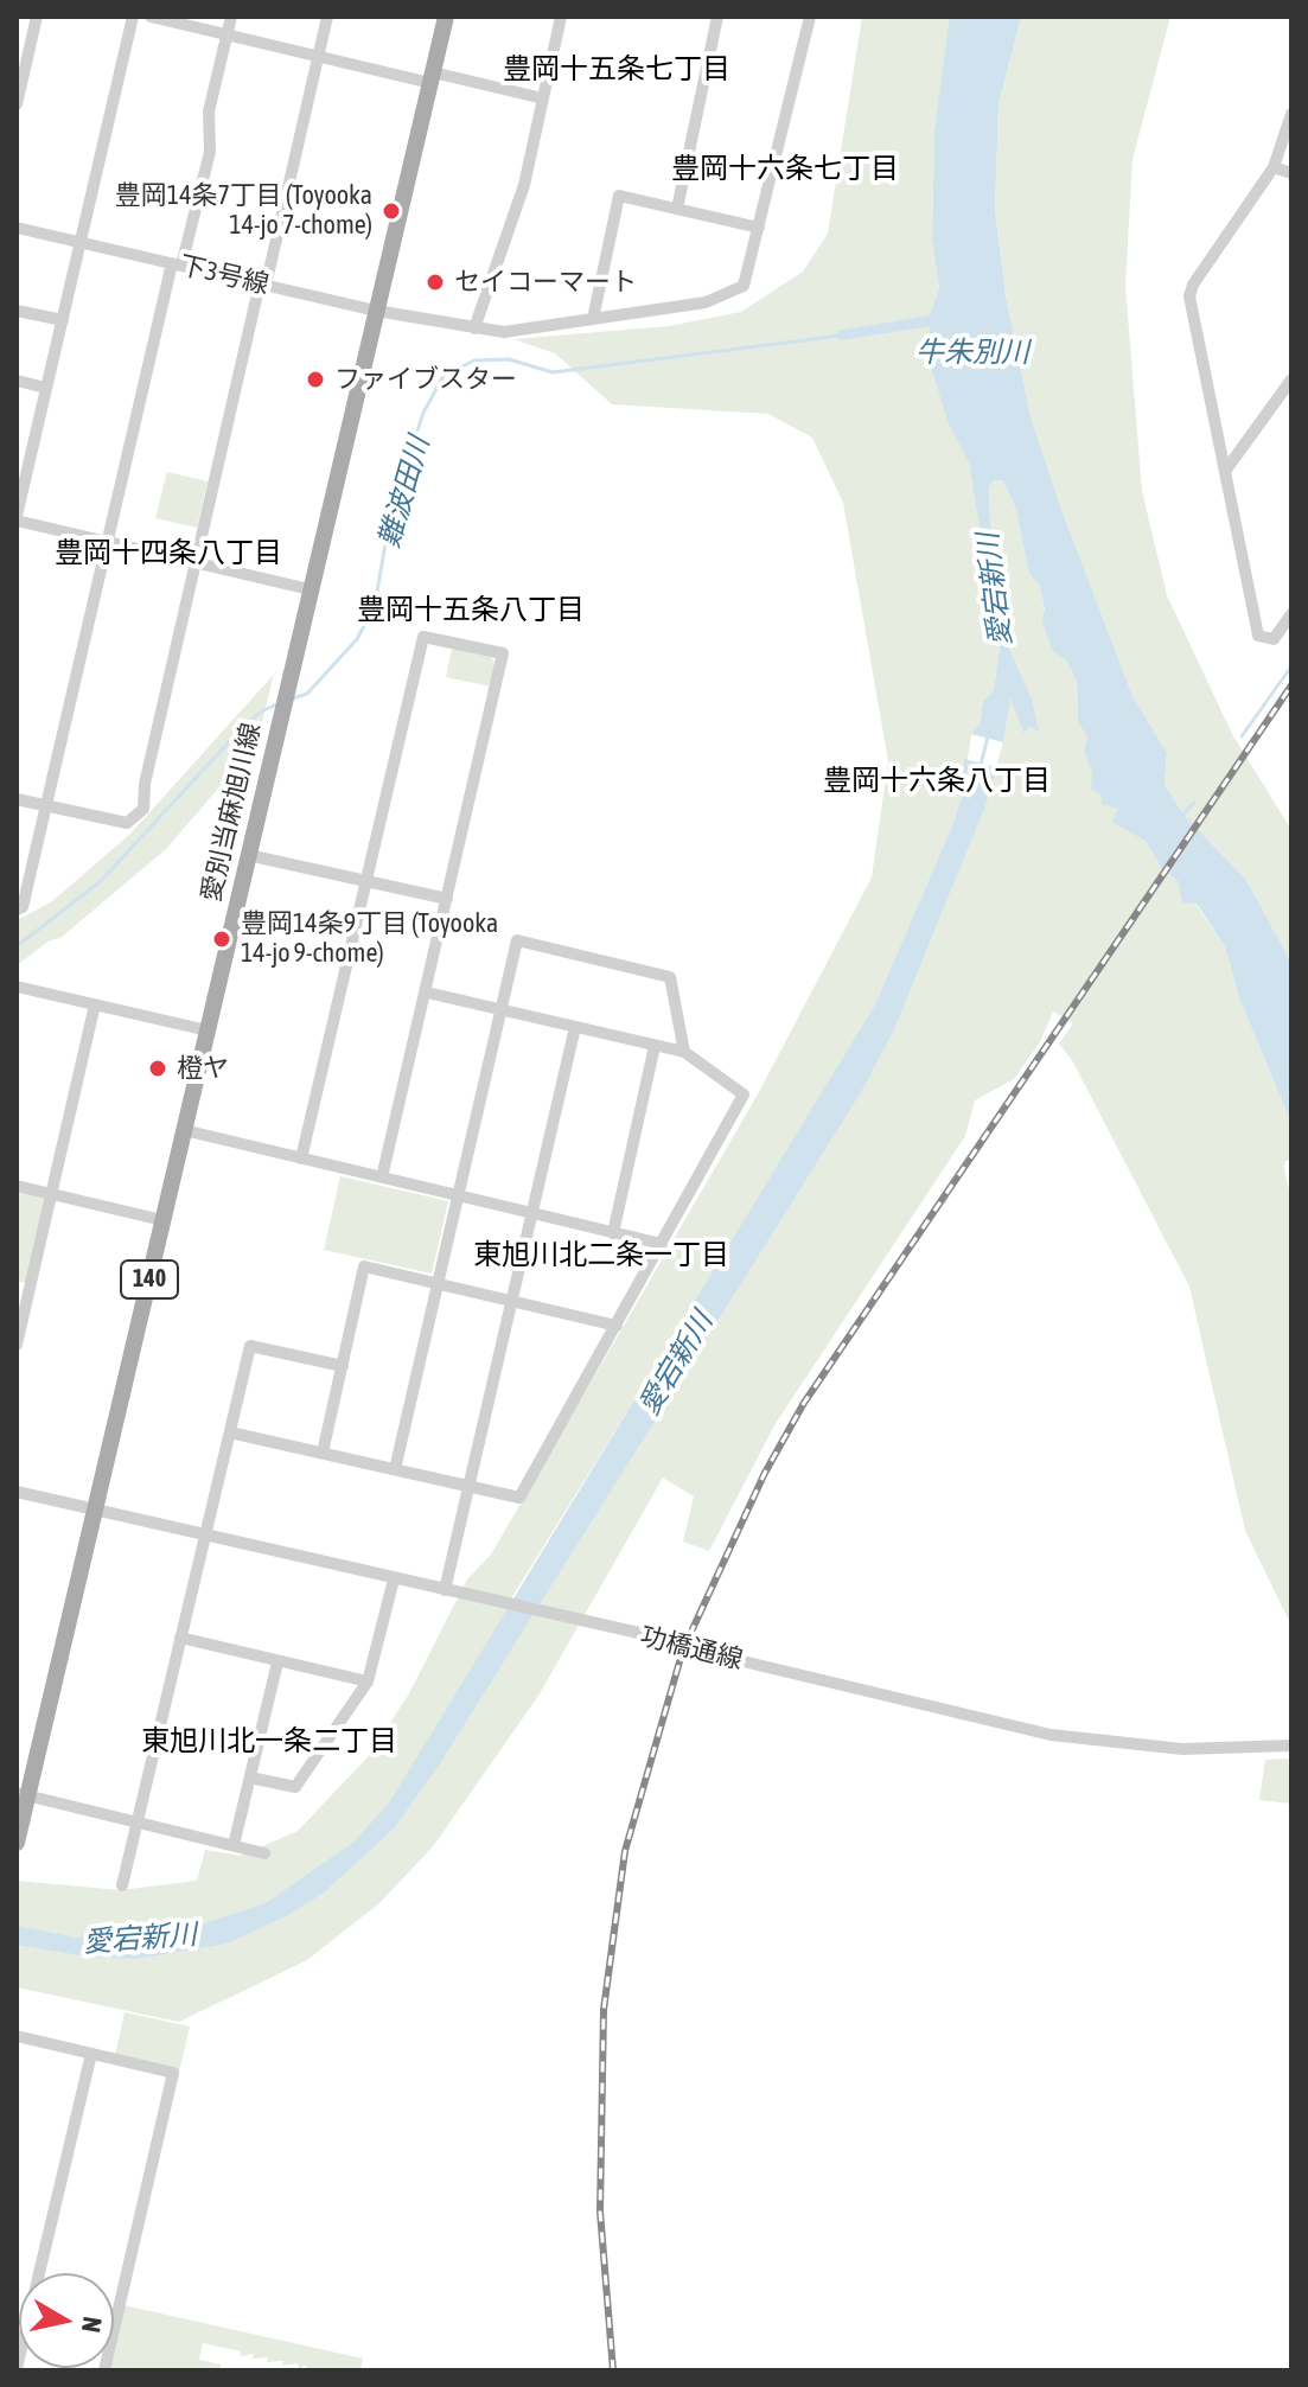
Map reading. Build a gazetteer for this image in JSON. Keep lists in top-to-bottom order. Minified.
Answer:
{"streets":{"main road":["愛別当麻旭川線","140"],"street":["下3号線","功橋通線"]},"crossings":[["下3号線","愛別当麻旭川線"],["愛別当麻旭川線","功橋通線"]],"districts":["豊岡十五条七丁目","豊岡十六条七丁目","豊岡十四条八丁目","豊岡十五条八丁目","豊岡十六条八丁目","東旭川北二条一丁目","東旭川北一条二丁目"],"water":["牛朱別川","難波田川","愛宕新川"],"places":["豊岡14条7丁目 (Toyooka 14-jo 7-chome)","セイコーマート","ファイブスター","豊岡14条9丁目 (Toyooka 14-jo 9-chome)","橙ヤ"],"north":"right"}
